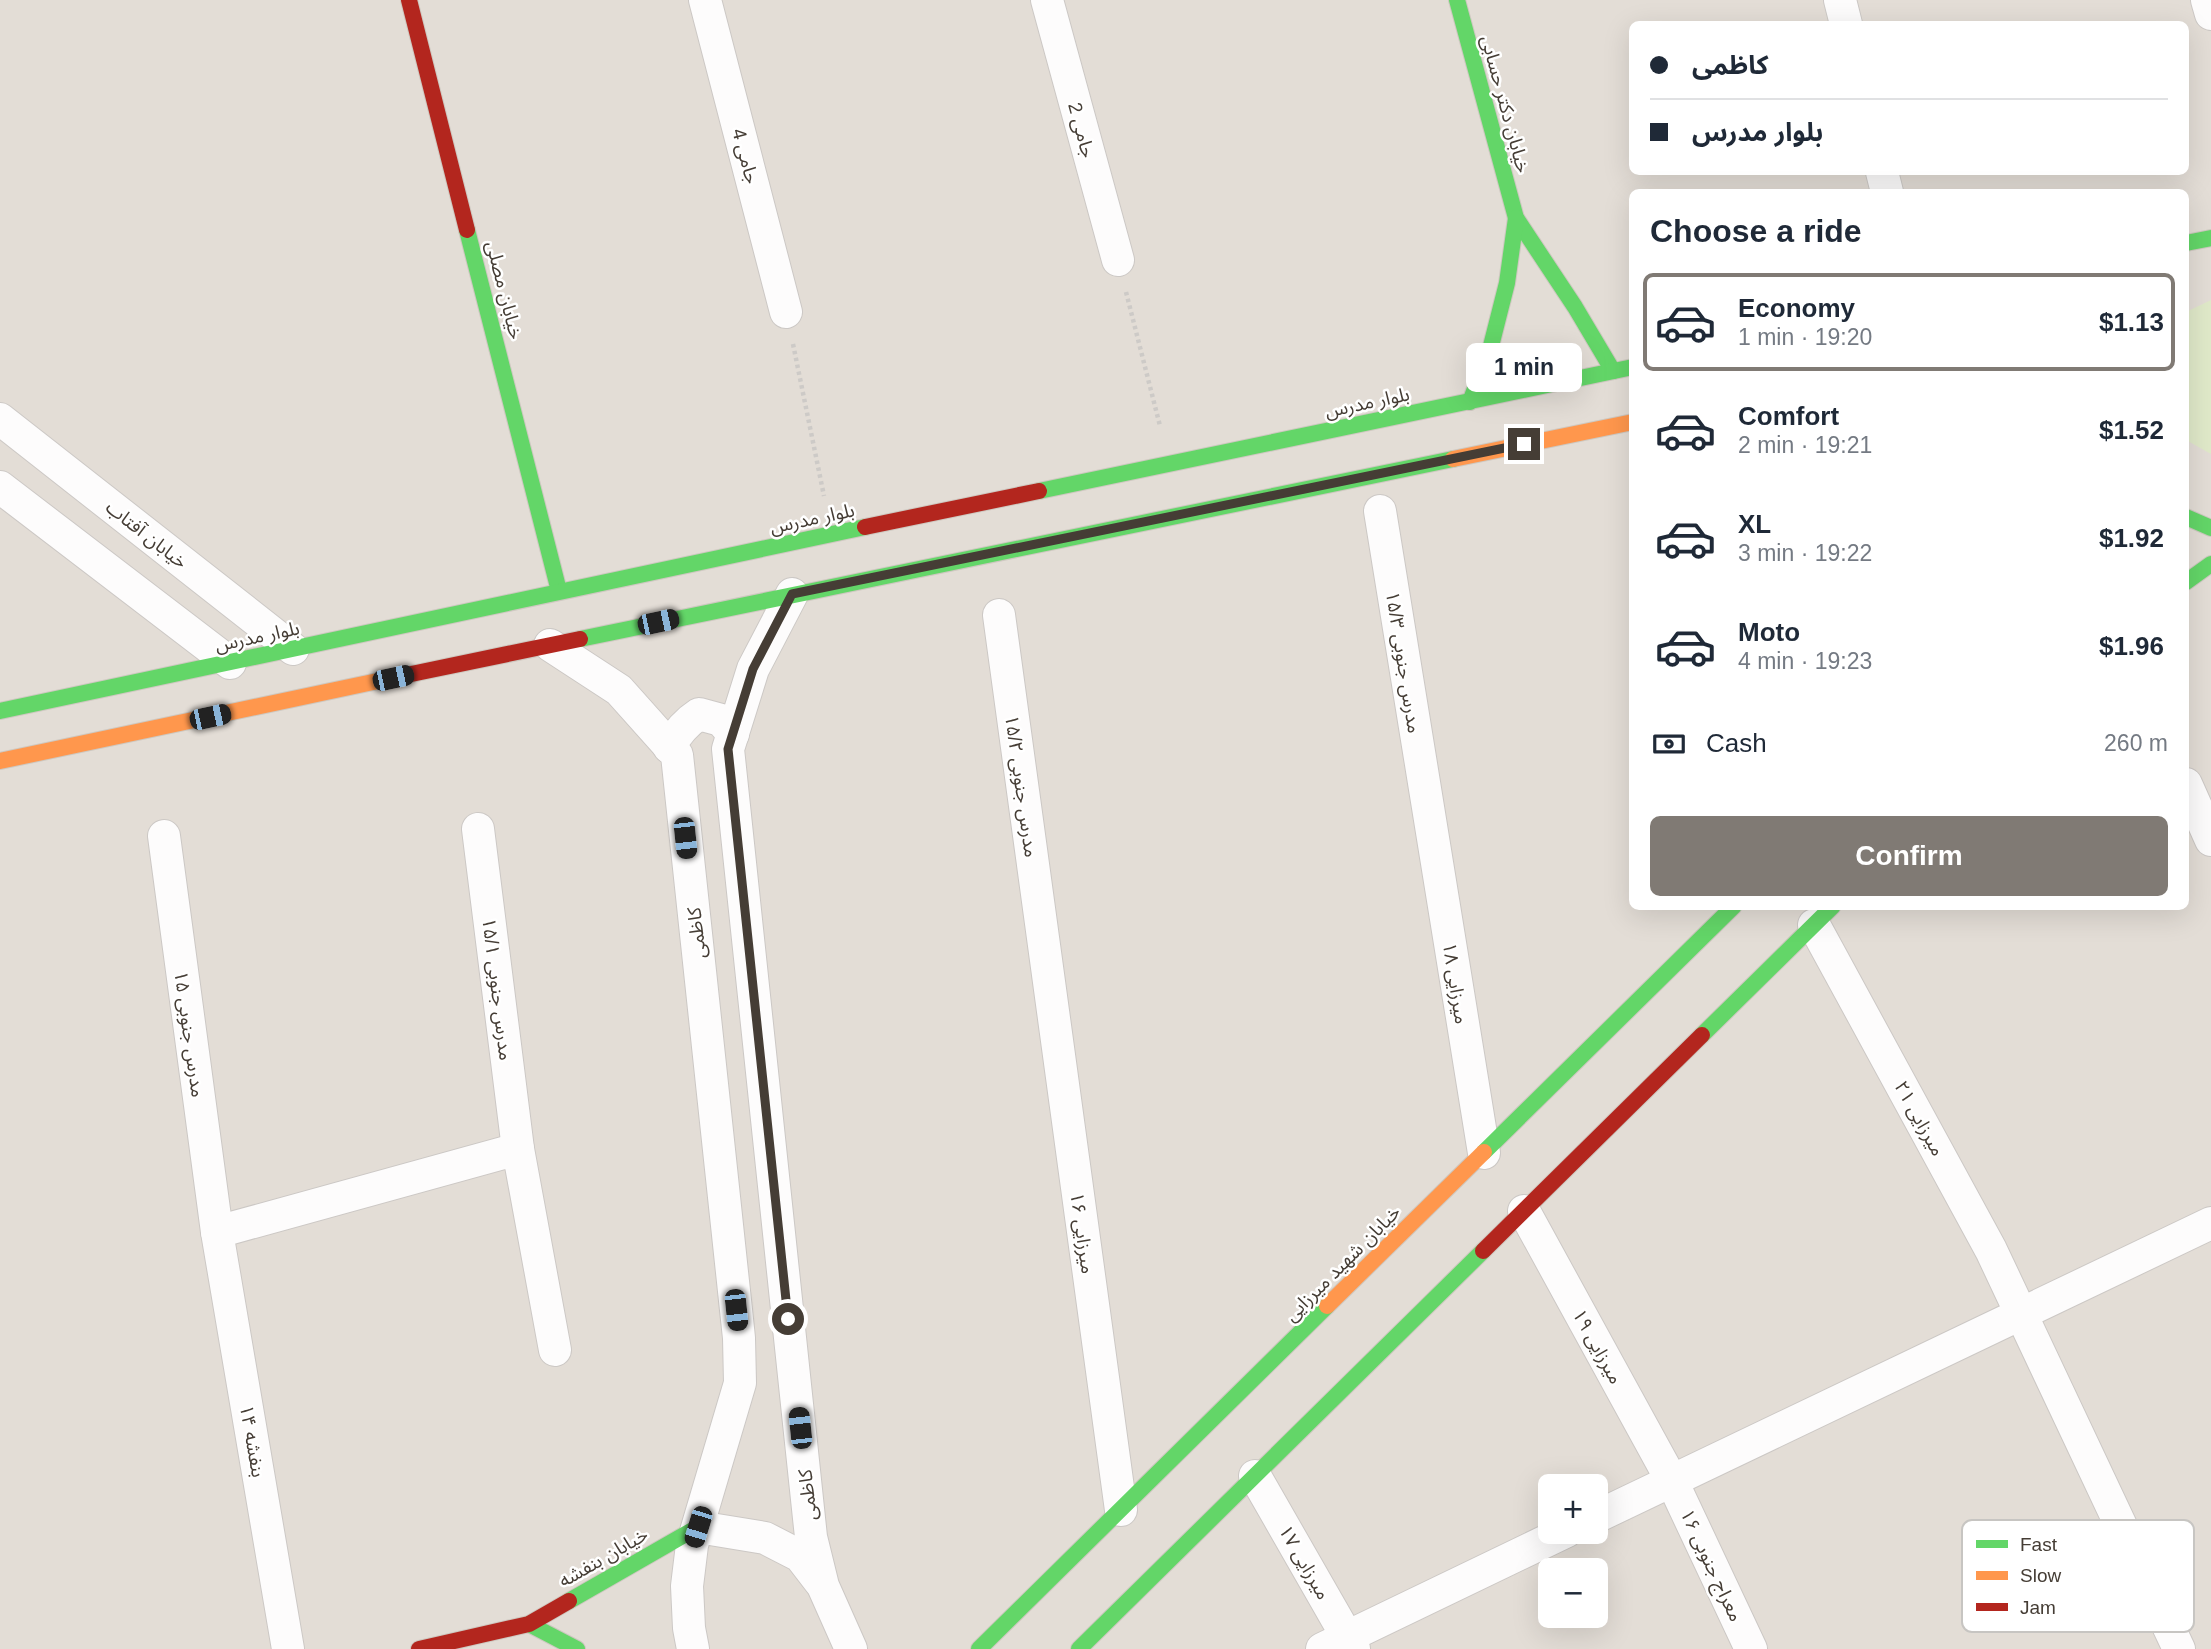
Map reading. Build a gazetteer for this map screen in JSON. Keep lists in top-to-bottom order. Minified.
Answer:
{"streets":{"street":["خیابان دکتر حسابی","جامی 2","جامی 4","خیابان مصلی","بلوار مدرس","خیابان آفتاب","مدرس جنوبی ۱۵/۳","مدرس جنوبی ۱۵/۲","کاظمی","میرزایی ۱۸","مدرس جنوبی ۱۵/۱","مدرس جنوبی ۱۵","میرزایی ۲۱","میرزایی ۱۶","خیابان شهید میرزایی","میرزایی ۱۹","بنفشه ۱۴","خیابان بنفشه","میرزایی ۱۷","معراج جنوبی ۱۶"]},"crossings":[["خیابان مصلی","بلوار مدرس"],["بلوار مدرس","خیابان آفتاب"],["مدرس جنوبی ۱۵/۳","میرزایی ۱۸"],["مدرس جنوبی ۱۵/۲","میرزایی ۱۶"],["کاظمی","خیابان بنفشه"],["میرزایی ۱۸","خیابان شهید میرزایی"],["مدرس جنوبی ۱۵","بنفشه ۱۴"],["میرزایی ۱۶","خیابان شهید میرزایی"],["میرزایی ۱۹","معراج جنوبی ۱۶"]],"legend":["Fast","Slow","Jam"],"page":{"banner":["کاظمی","بلوار مدرس"],"heading":"Choose a ride","list":[{"name":"Economy","note":"1 min · 19:20","value":"$1.13"},{"name":"Comfort","note":"2 min · 19:21","value":"$1.52"},{"name":"XL","note":"3 min · 19:22","value":"$1.92"},{"name":"Moto","note":"4 min · 19:23","value":"$1.96"}],"bubble":"1 min","pay":["Cash","260 m"],"buttons":"Confirm","map_buttons":["+","−"]}}
